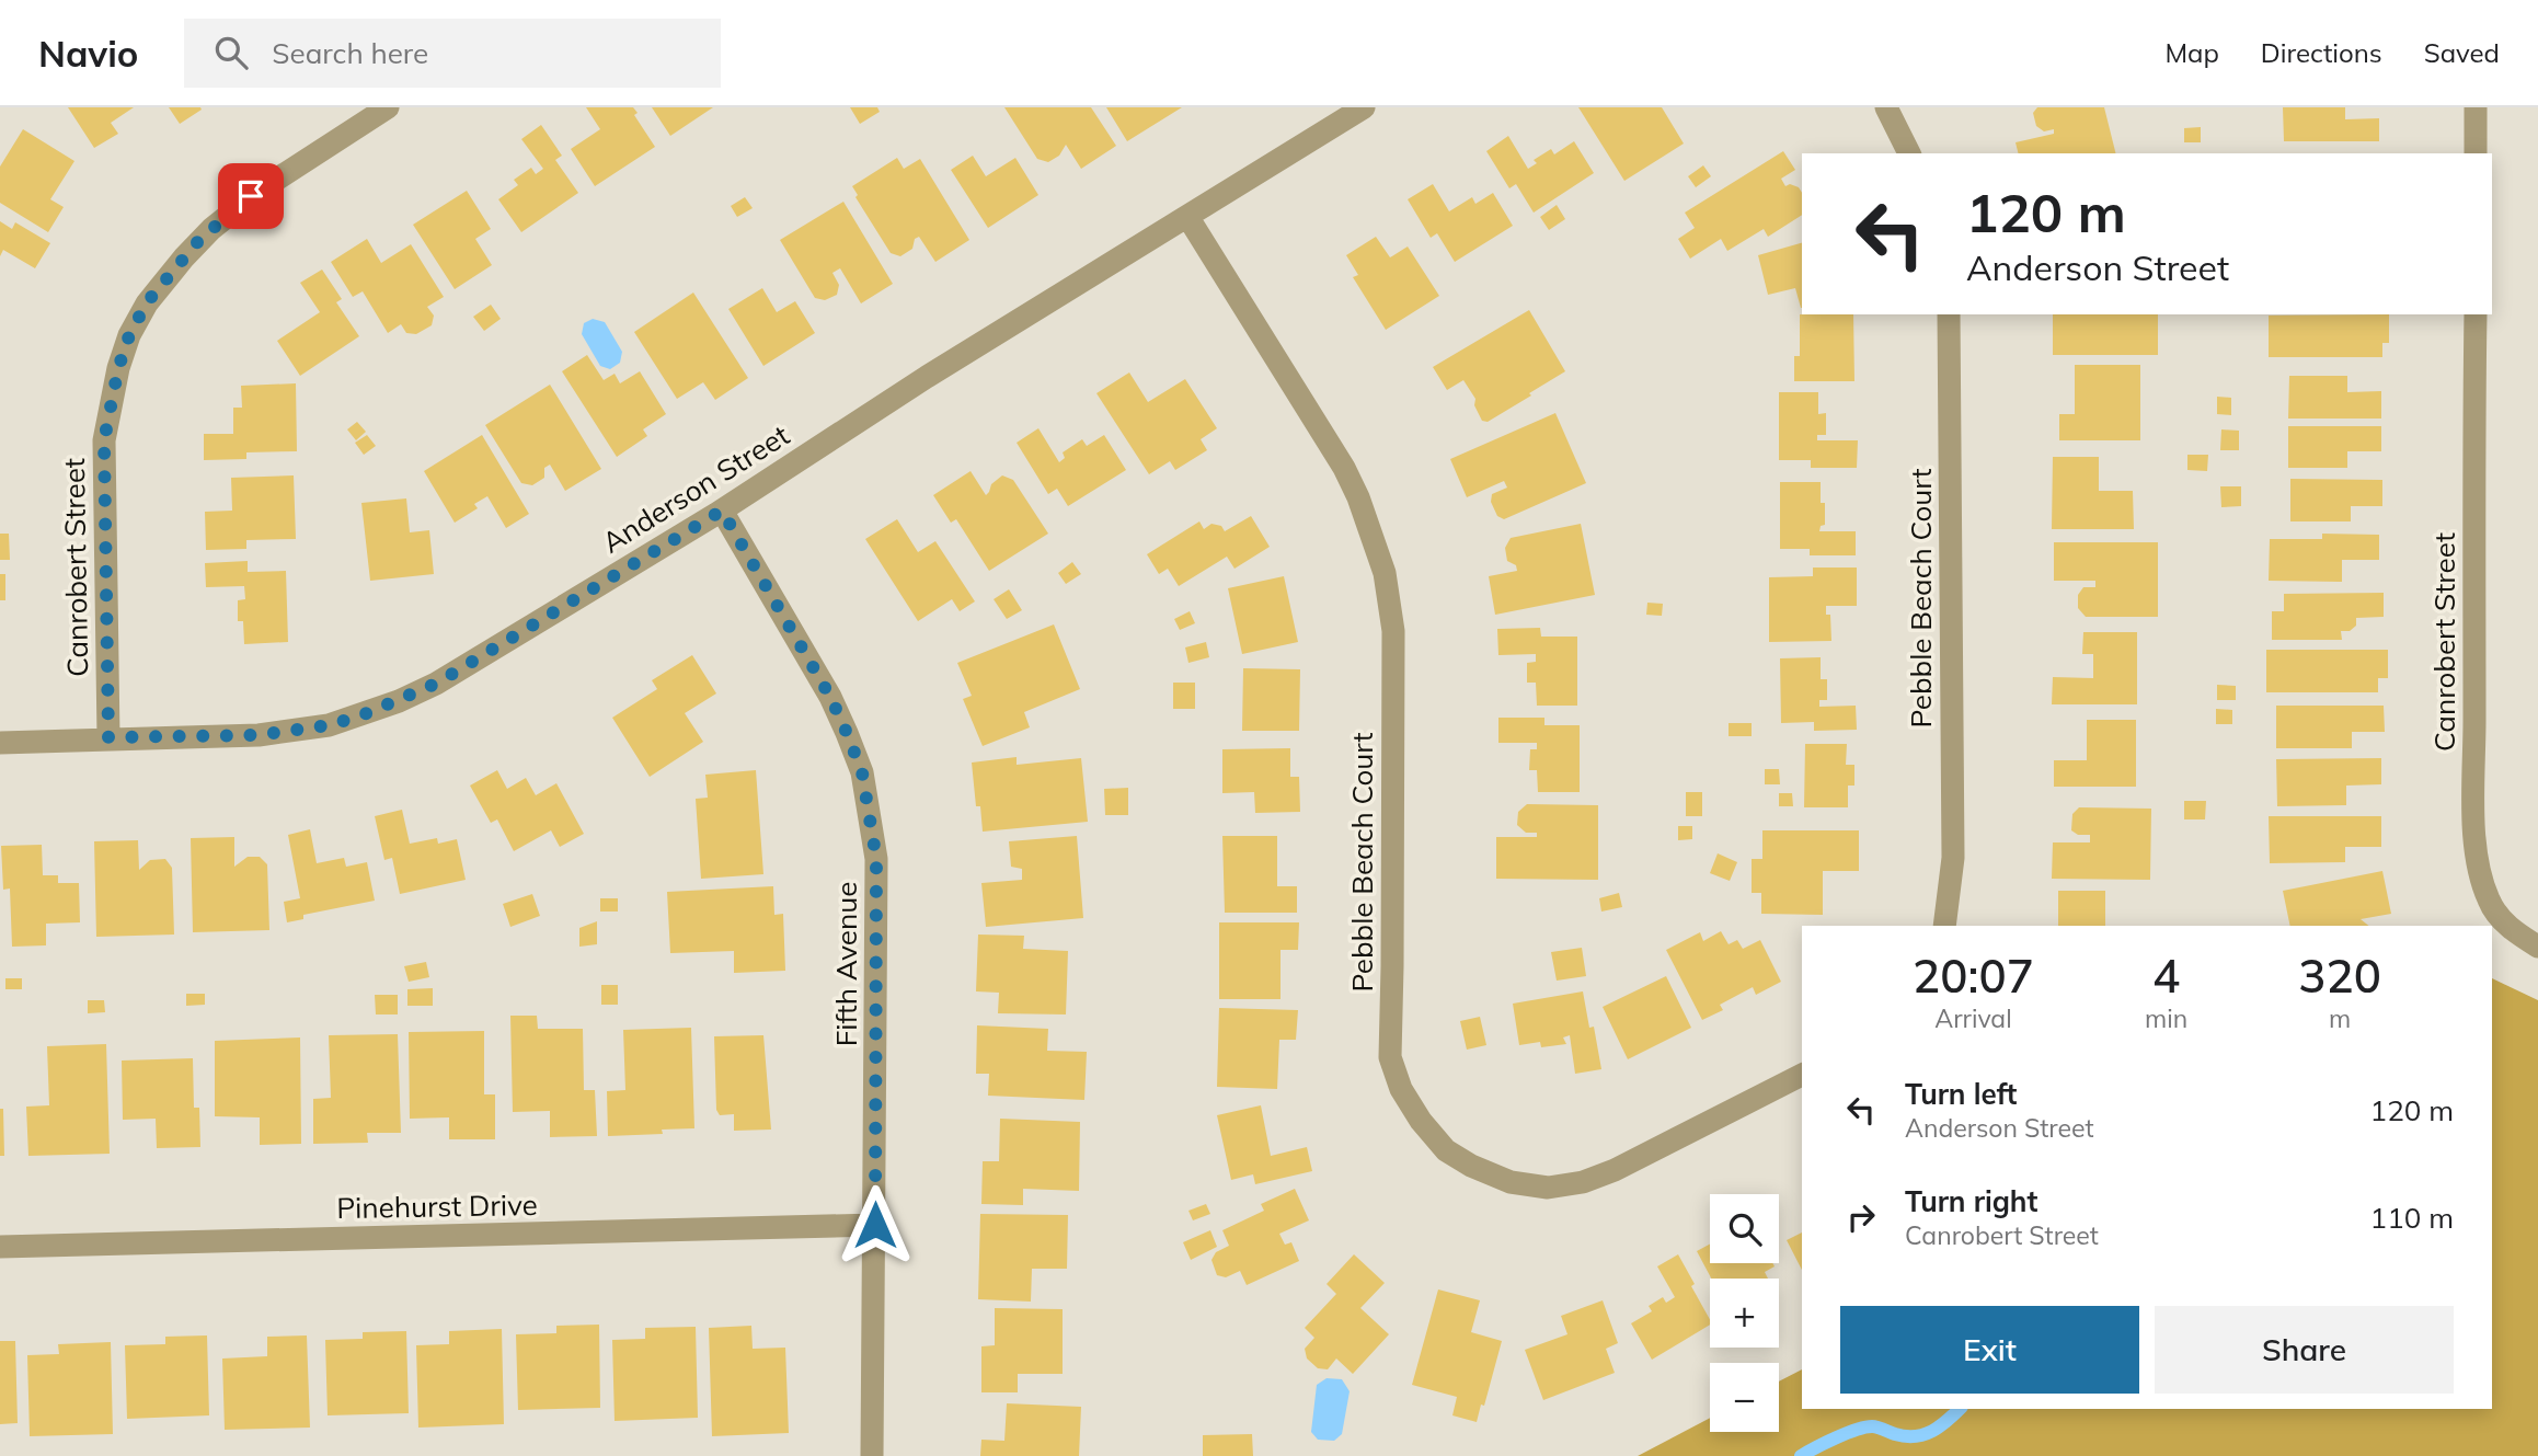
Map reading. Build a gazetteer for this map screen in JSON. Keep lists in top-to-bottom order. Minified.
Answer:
{"streets":{"street":["Anderson Street","Canrobert Street","Pebble Beach Court","Fifth Avenue","Pinehurst Drive"]},"crossings":[["Anderson Street","Canrobert Street"],["Anderson Street","Pebble Beach Court"],["Anderson Street","Fifth Avenue"],["Fifth Avenue","Pinehurst Drive"]],"page":{"header":"Navio","search":"Search here","nav":["Map","Directions","Saved"],"turn":["120 m","Anderson Street"],"eta":["20:07","Arrival","4","min","320","m"],"list":[{"name":"Turn left","note":"Anderson Street","value":"120 m"},{"name":"Turn right","note":"Canrobert Street","value":"110 m"}],"map_buttons":["+","−"],"buttons":["Exit","Share"]}}
